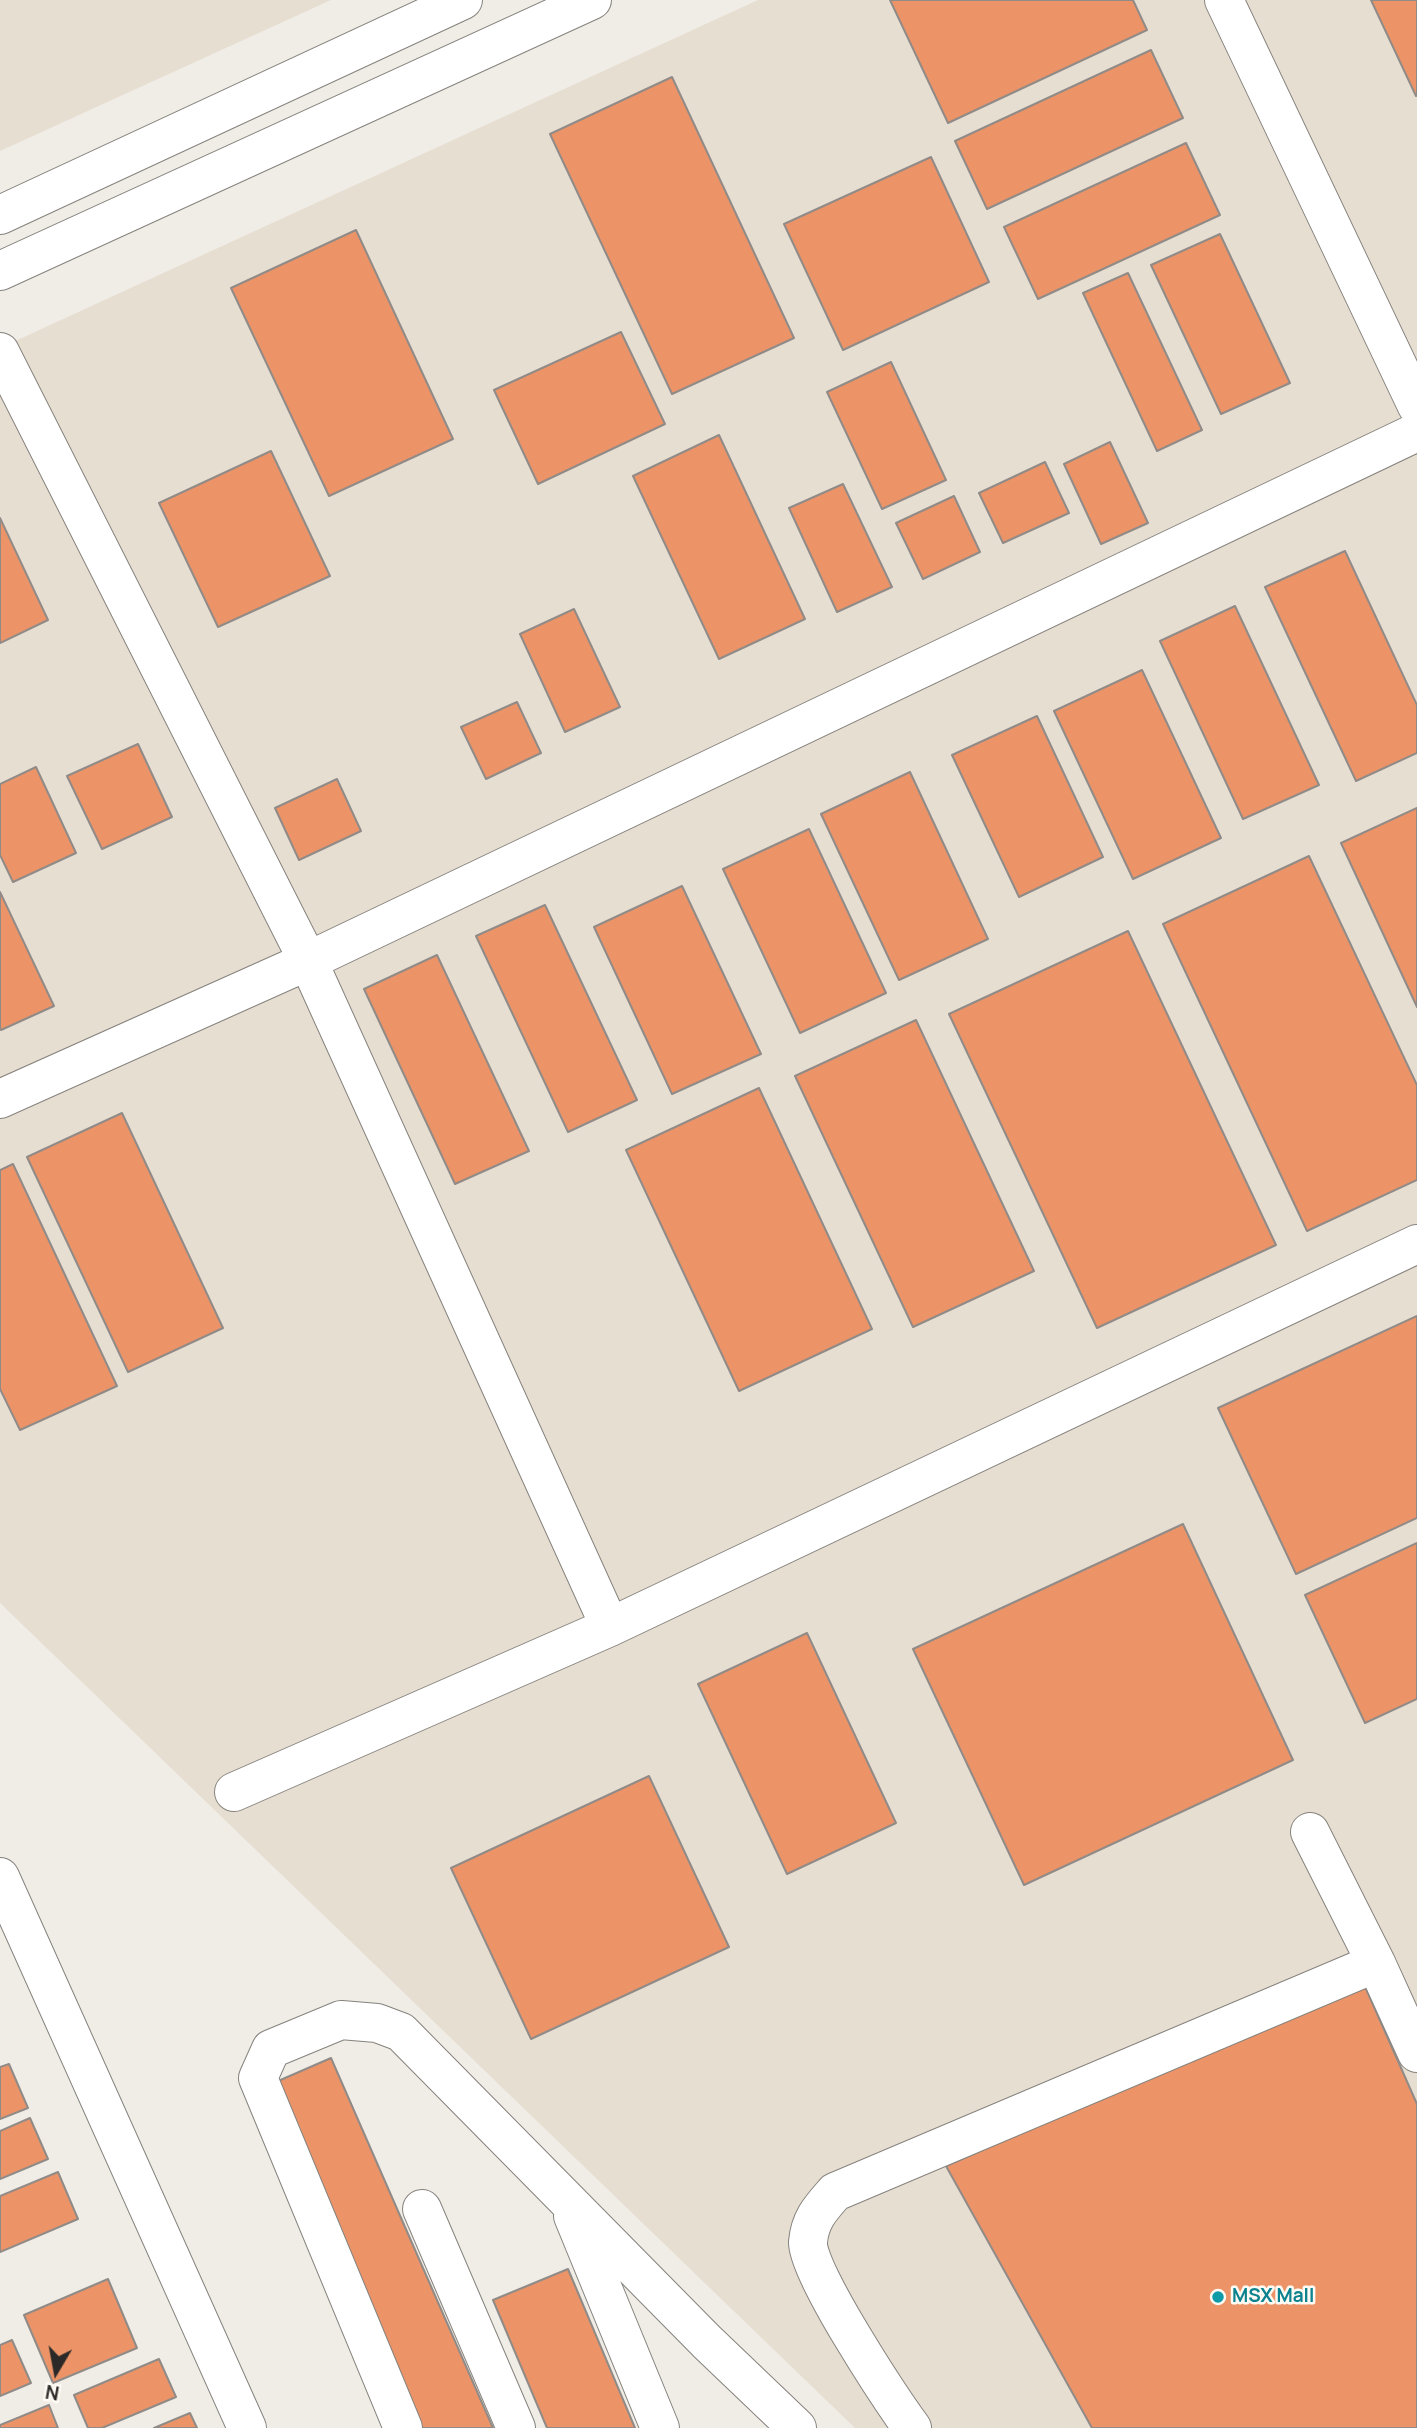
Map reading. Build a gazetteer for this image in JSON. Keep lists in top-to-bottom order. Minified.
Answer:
{"places":["MSX Mall"],"north":"bottom"}
